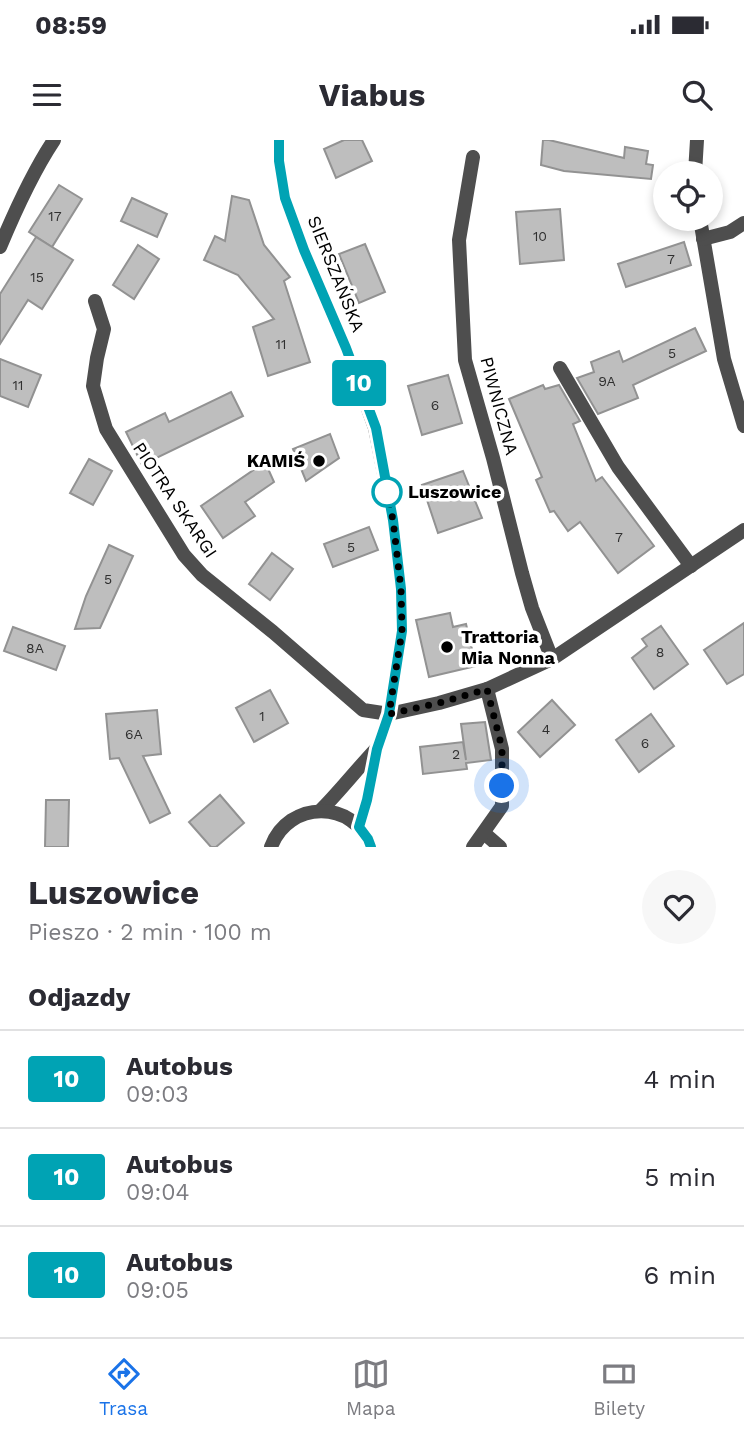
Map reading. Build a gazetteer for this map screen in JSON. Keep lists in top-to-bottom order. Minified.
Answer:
{"streets":{"street":["SIERSZAŃSKA","PIWNICZNA","PIOTRA SKARGI"]},"crossings":[["SIERSZAŃSKA","PIOTRA SKARGI"]],"places":["KAMIŚ","Luszowice","Trattoria Mia Nonna"],"lines":["bus line 10"],"house_numbers":["17","10","7","15","11","5","9A","11","6","7","5","5","8A","8","1","4","6A","6","2"],"page":{"status":"08:59","header":"Viabus","on_map":"10","heading":[["Luszowice","Pieszo · 2 min · 100 m"],"Odjazdy"],"list":[{"mark":"10","name":"Autobus","note":"09:03","value":"4 min"},{"mark":"10","name":"Autobus","note":"09:04","value":"5 min"},{"mark":"10","name":"Autobus","note":"09:05","value":"6 min"}],"tabs":["Trasa","Mapa","Bilety"]}}
